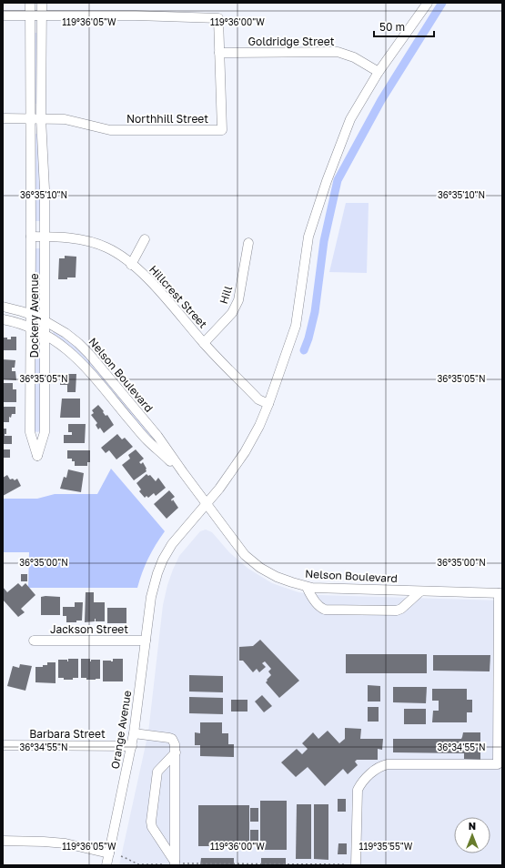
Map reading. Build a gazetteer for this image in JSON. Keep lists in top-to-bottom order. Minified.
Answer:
{"streets":{"street":["Goldridge Street","Northhill Street","Hill","Hillcrest Street","Dockery Avenue","Nelson Boulevard","Jackson Street","Orange Avenue","Barbara Street"]},"crossings":[["Goldridge Street","Northhill Street"],["Goldridge Street","Orange Avenue"],["Northhill Street","Dockery Avenue"],["Hill","Hillcrest Street"],["Hillcrest Street","Dockery Avenue"],["Hillcrest Street","Orange Avenue"],["Dockery Avenue","Nelson Boulevard"],["Nelson Boulevard","Orange Avenue"],["Jackson Street","Orange Avenue"],["Orange Avenue","Barbara Street"]],"scale_bar":"50 m","north":"top","coordinates":["119°36'05\"W","119°36'00\"W","36°35'10\"N","36°35'05\"N","36°35'00\"N","36°34'55\"N","119°35'55\"W"]}
